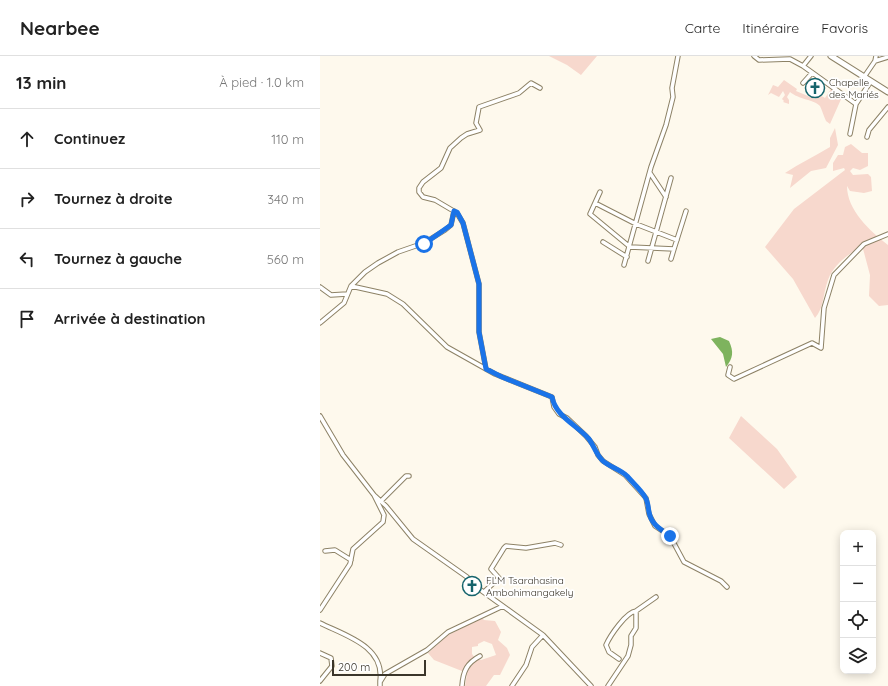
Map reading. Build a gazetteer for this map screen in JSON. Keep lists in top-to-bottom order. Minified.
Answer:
{"places":{"church":["Chapelle des Mariés","FLM Tsarahasina Ambohimangakely"]},"scale_bar":"200 m","page":{"header":"Nearbee","nav":["Carte","Itinéraire","Favoris"],"heading":["13 min","À pied · 1.0 km"],"list":[["Continuez","110 m"],["Tournez à droite","340 m"],["Tournez à gauche","560 m"],"Arrivée à destination"],"map_buttons":["+","−"],"scale":"200 m"}}
